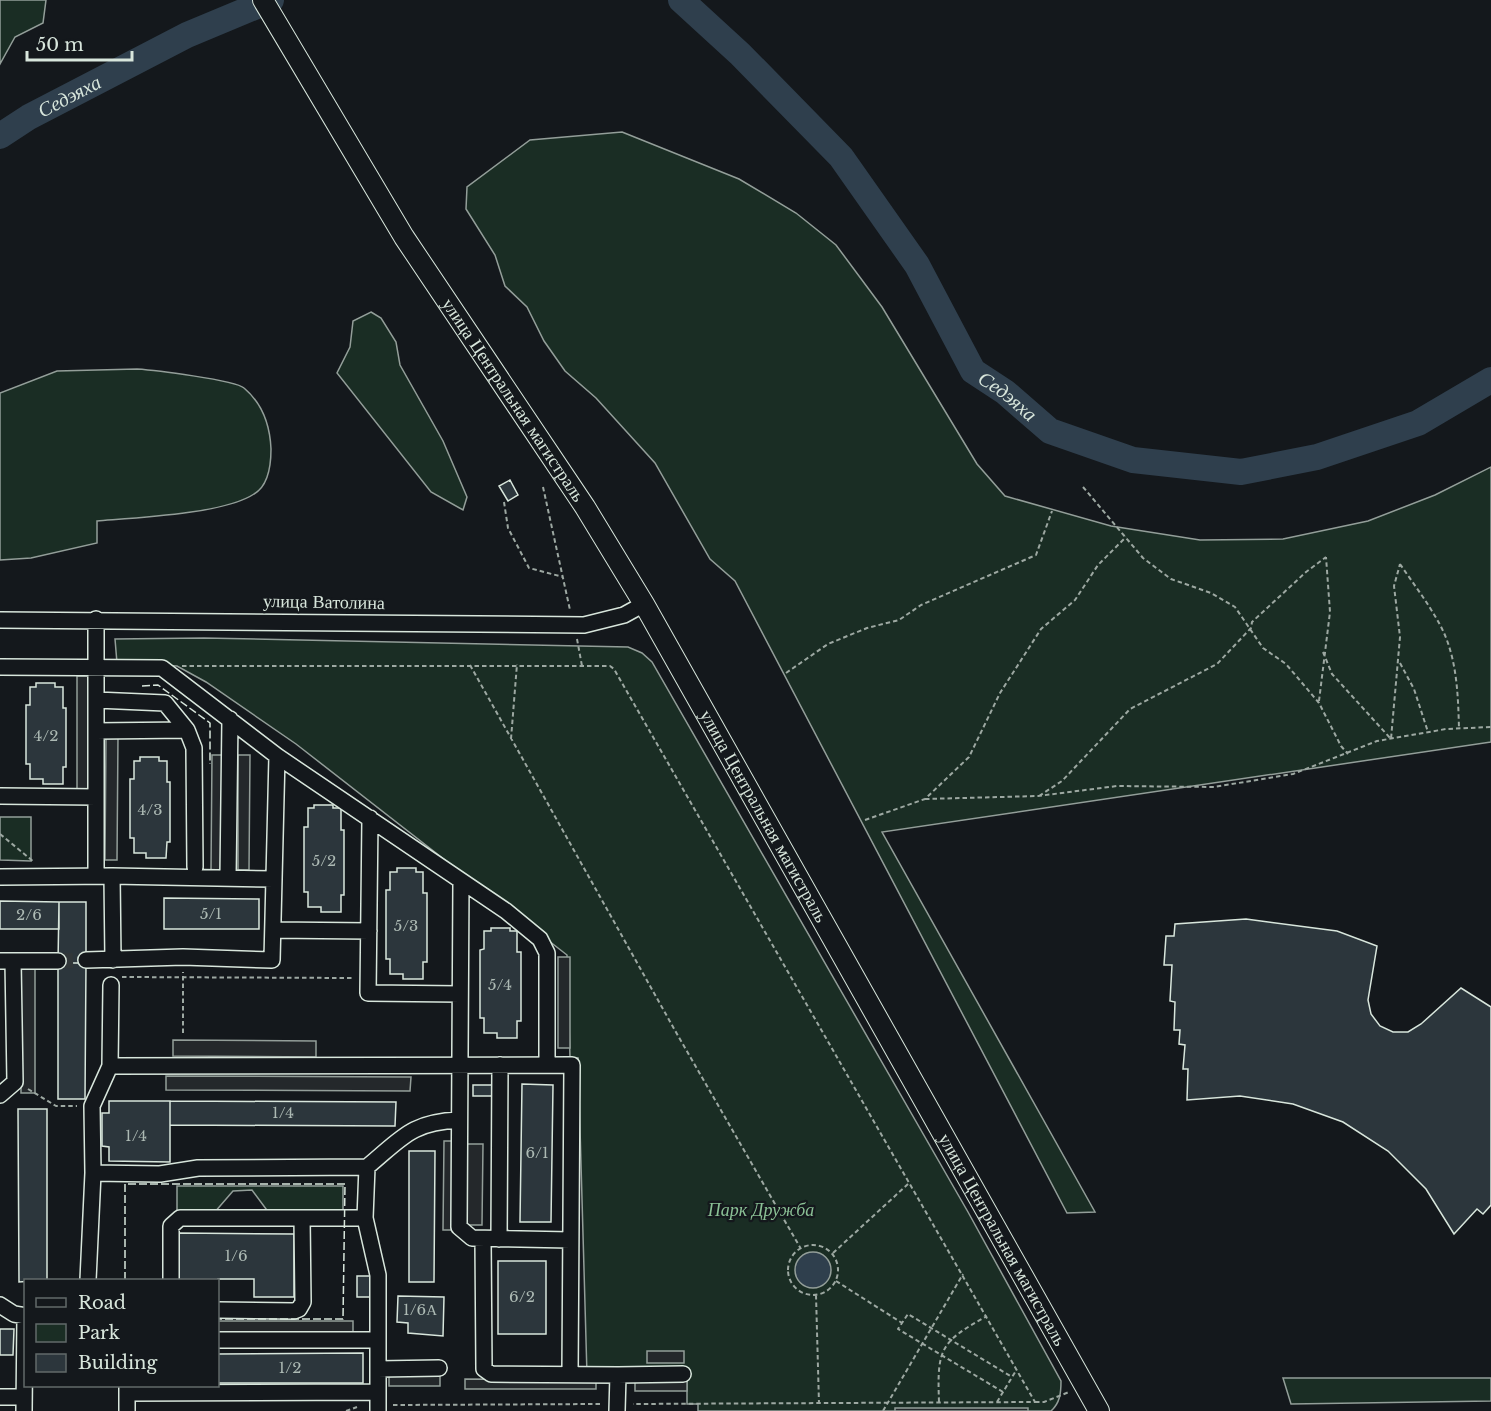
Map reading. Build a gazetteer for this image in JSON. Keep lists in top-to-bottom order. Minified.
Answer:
{"streets":{"main road":["улица Центральная магистраль"],"street":["улица Ватолина"]},"crossings":[["улица Центральная магистраль","улица Ватолина"]],"water":["Седэяха"],"parks":["Парк Дружба"],"house_numbers":["4/2","4/3","5/2","5/1","2/6","5/3","5/4","1/4","1/4","6/1","1/6","6/2","1/6А","1/2"],"legend":["Road","Park","Building"],"scale_bar":"50 m"}
